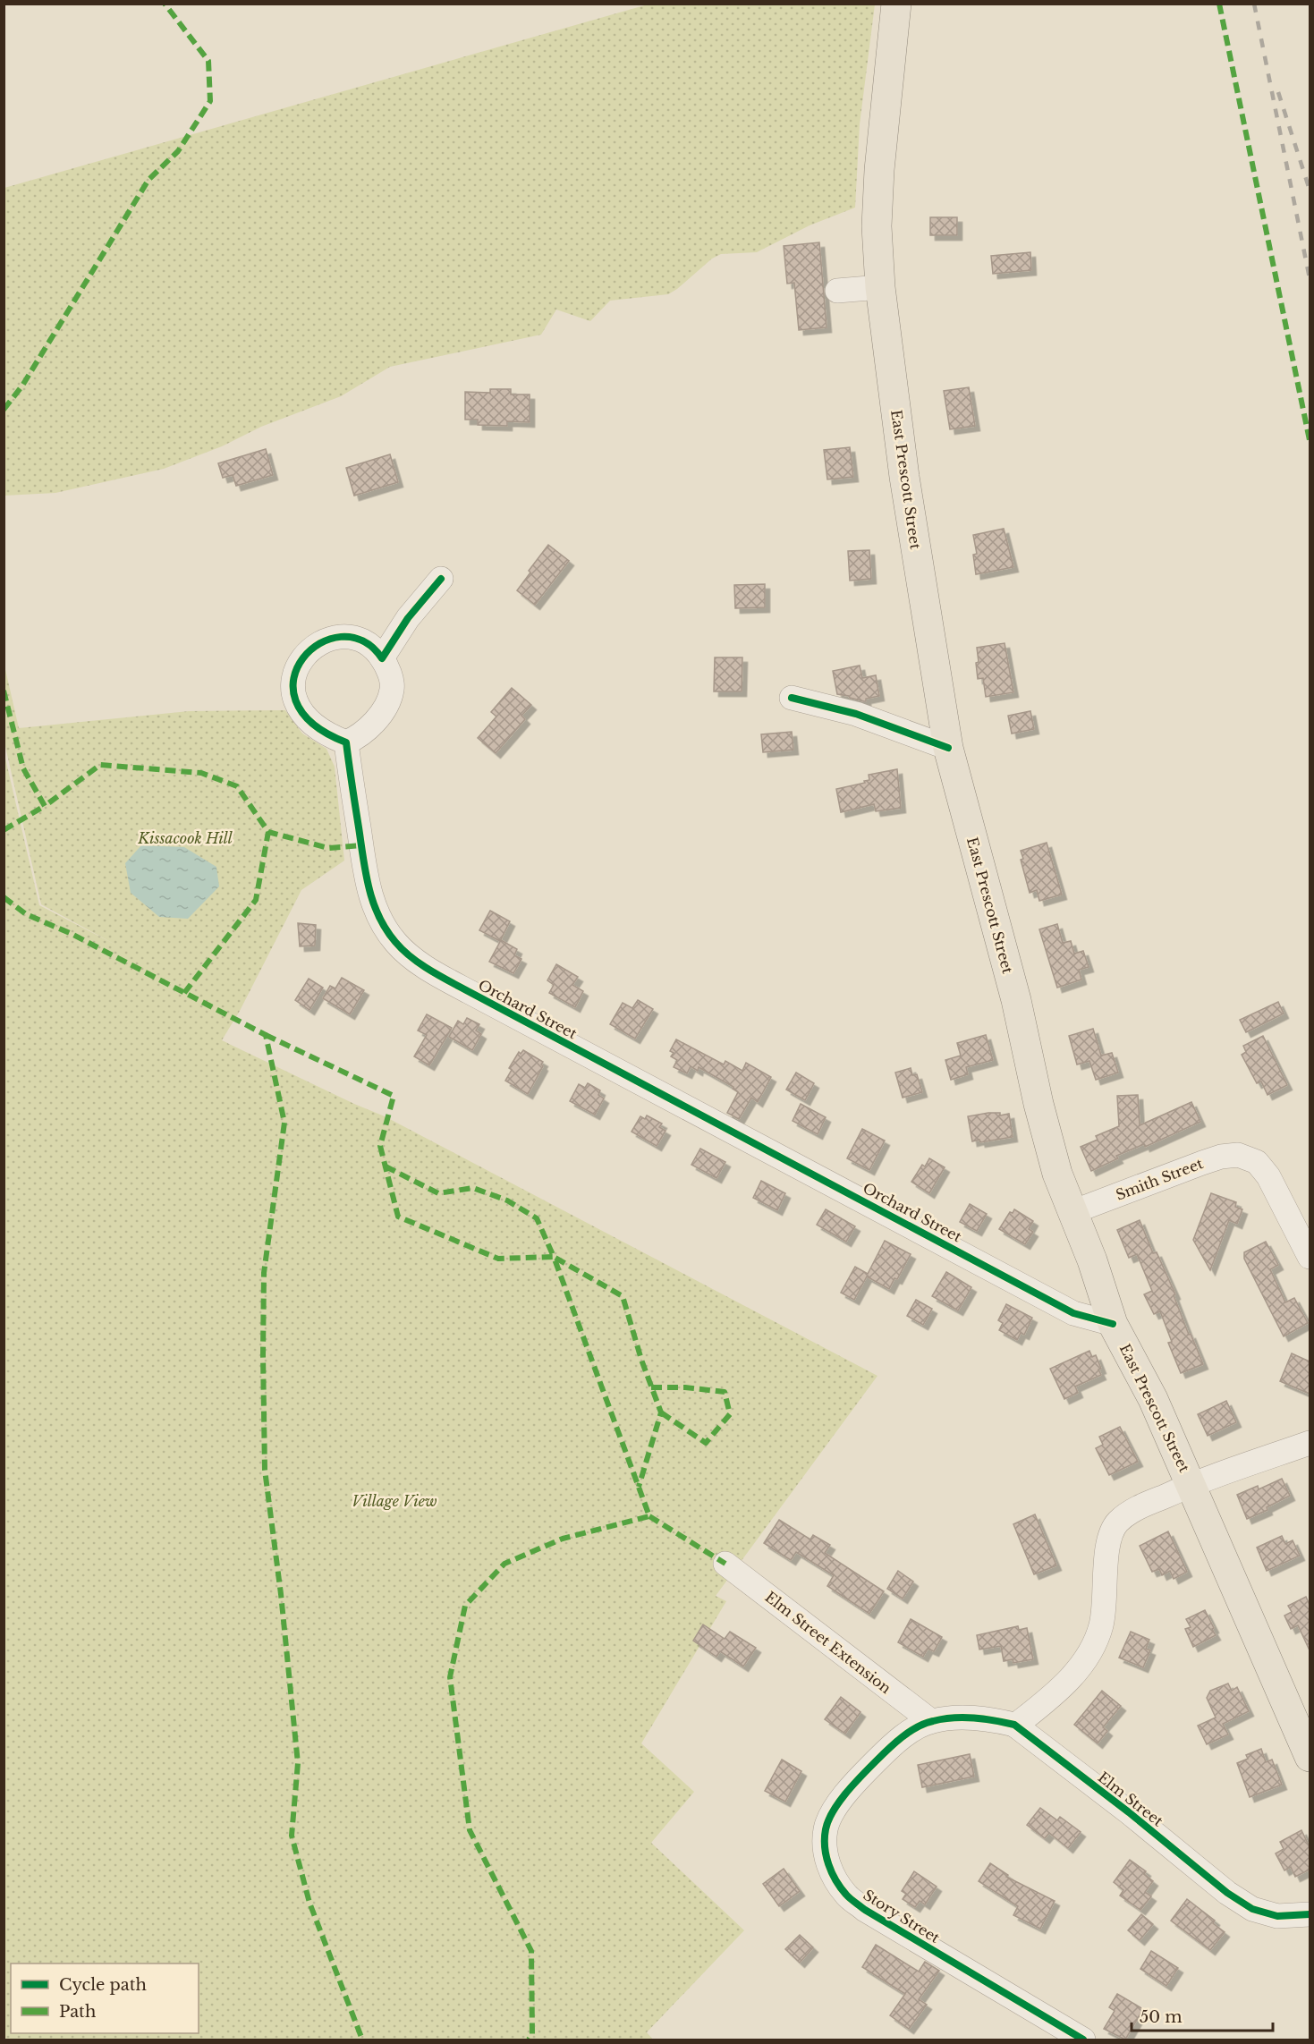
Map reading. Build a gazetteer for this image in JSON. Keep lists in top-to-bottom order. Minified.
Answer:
{"streets":{"main road":["East Prescott Street"],"street":["Orchard Street","Smith Street","Elm Street Extension","Elm Street","Story Street"]},"crossings":[["East Prescott Street","Orchard Street"],["East Prescott Street","Smith Street"],["Elm Street Extension","Elm Street"],["Elm Street Extension","Story Street"],["Elm Street","Story Street"]],"parks":["Kissacook Hill","Village View"],"legend":["Cycle path","Path"],"scale_bar":"50 m"}
